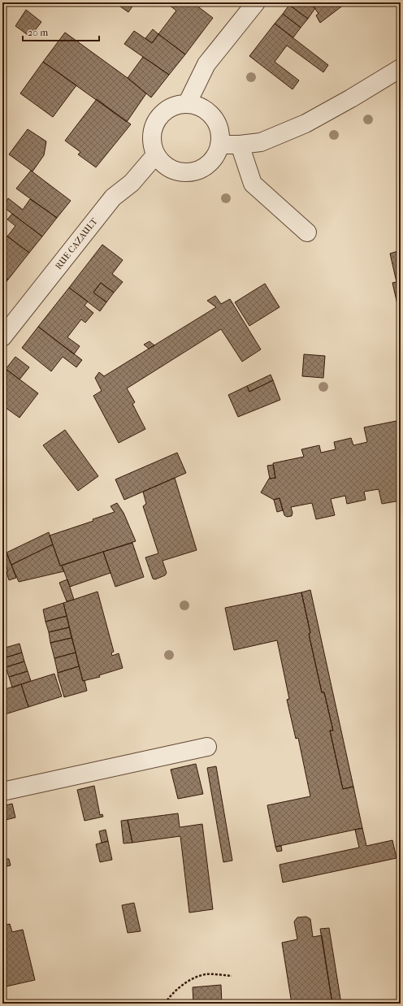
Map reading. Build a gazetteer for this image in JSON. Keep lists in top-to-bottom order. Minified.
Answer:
{"streets":{"street":["RUE CAZAULT"]},"scale_bar":"20 m"}
